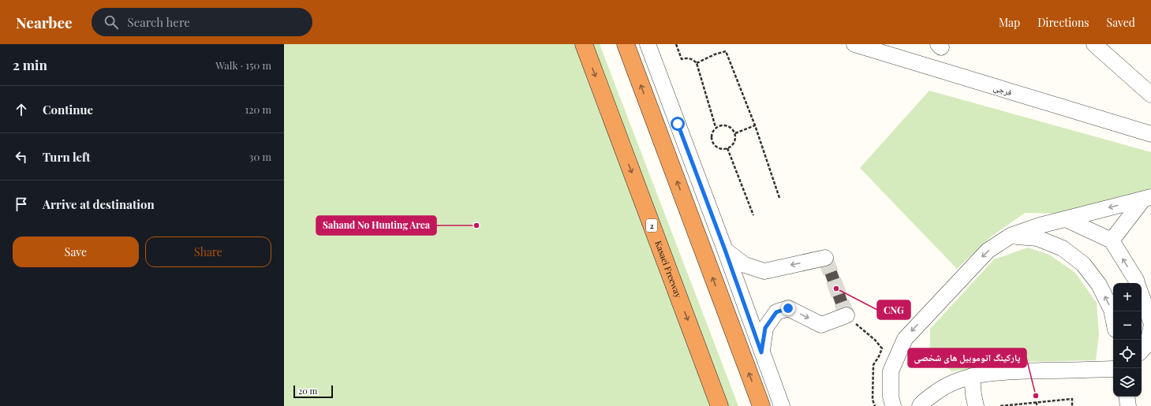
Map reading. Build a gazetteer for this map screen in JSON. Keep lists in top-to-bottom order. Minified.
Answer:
{"streets":{"highway":["2","Kasaei Freeway"],"street":["فرجی"]},"places":["Sahand No Hunting Area","CNG","پارکینگ اتوموبیل های شخصی"],"scale_bar":"20 m","page":{"header":"Nearbee","search":"Search here","nav":["Map","Directions","Saved"],"heading":["2 min","Walk · 150 m"],"list":[["Continue","120 m"],["Turn left","30 m"],"Arrive at destination"],"buttons":["Save","Share"],"map_buttons":["+","−"],"scale":"20 m"}}
